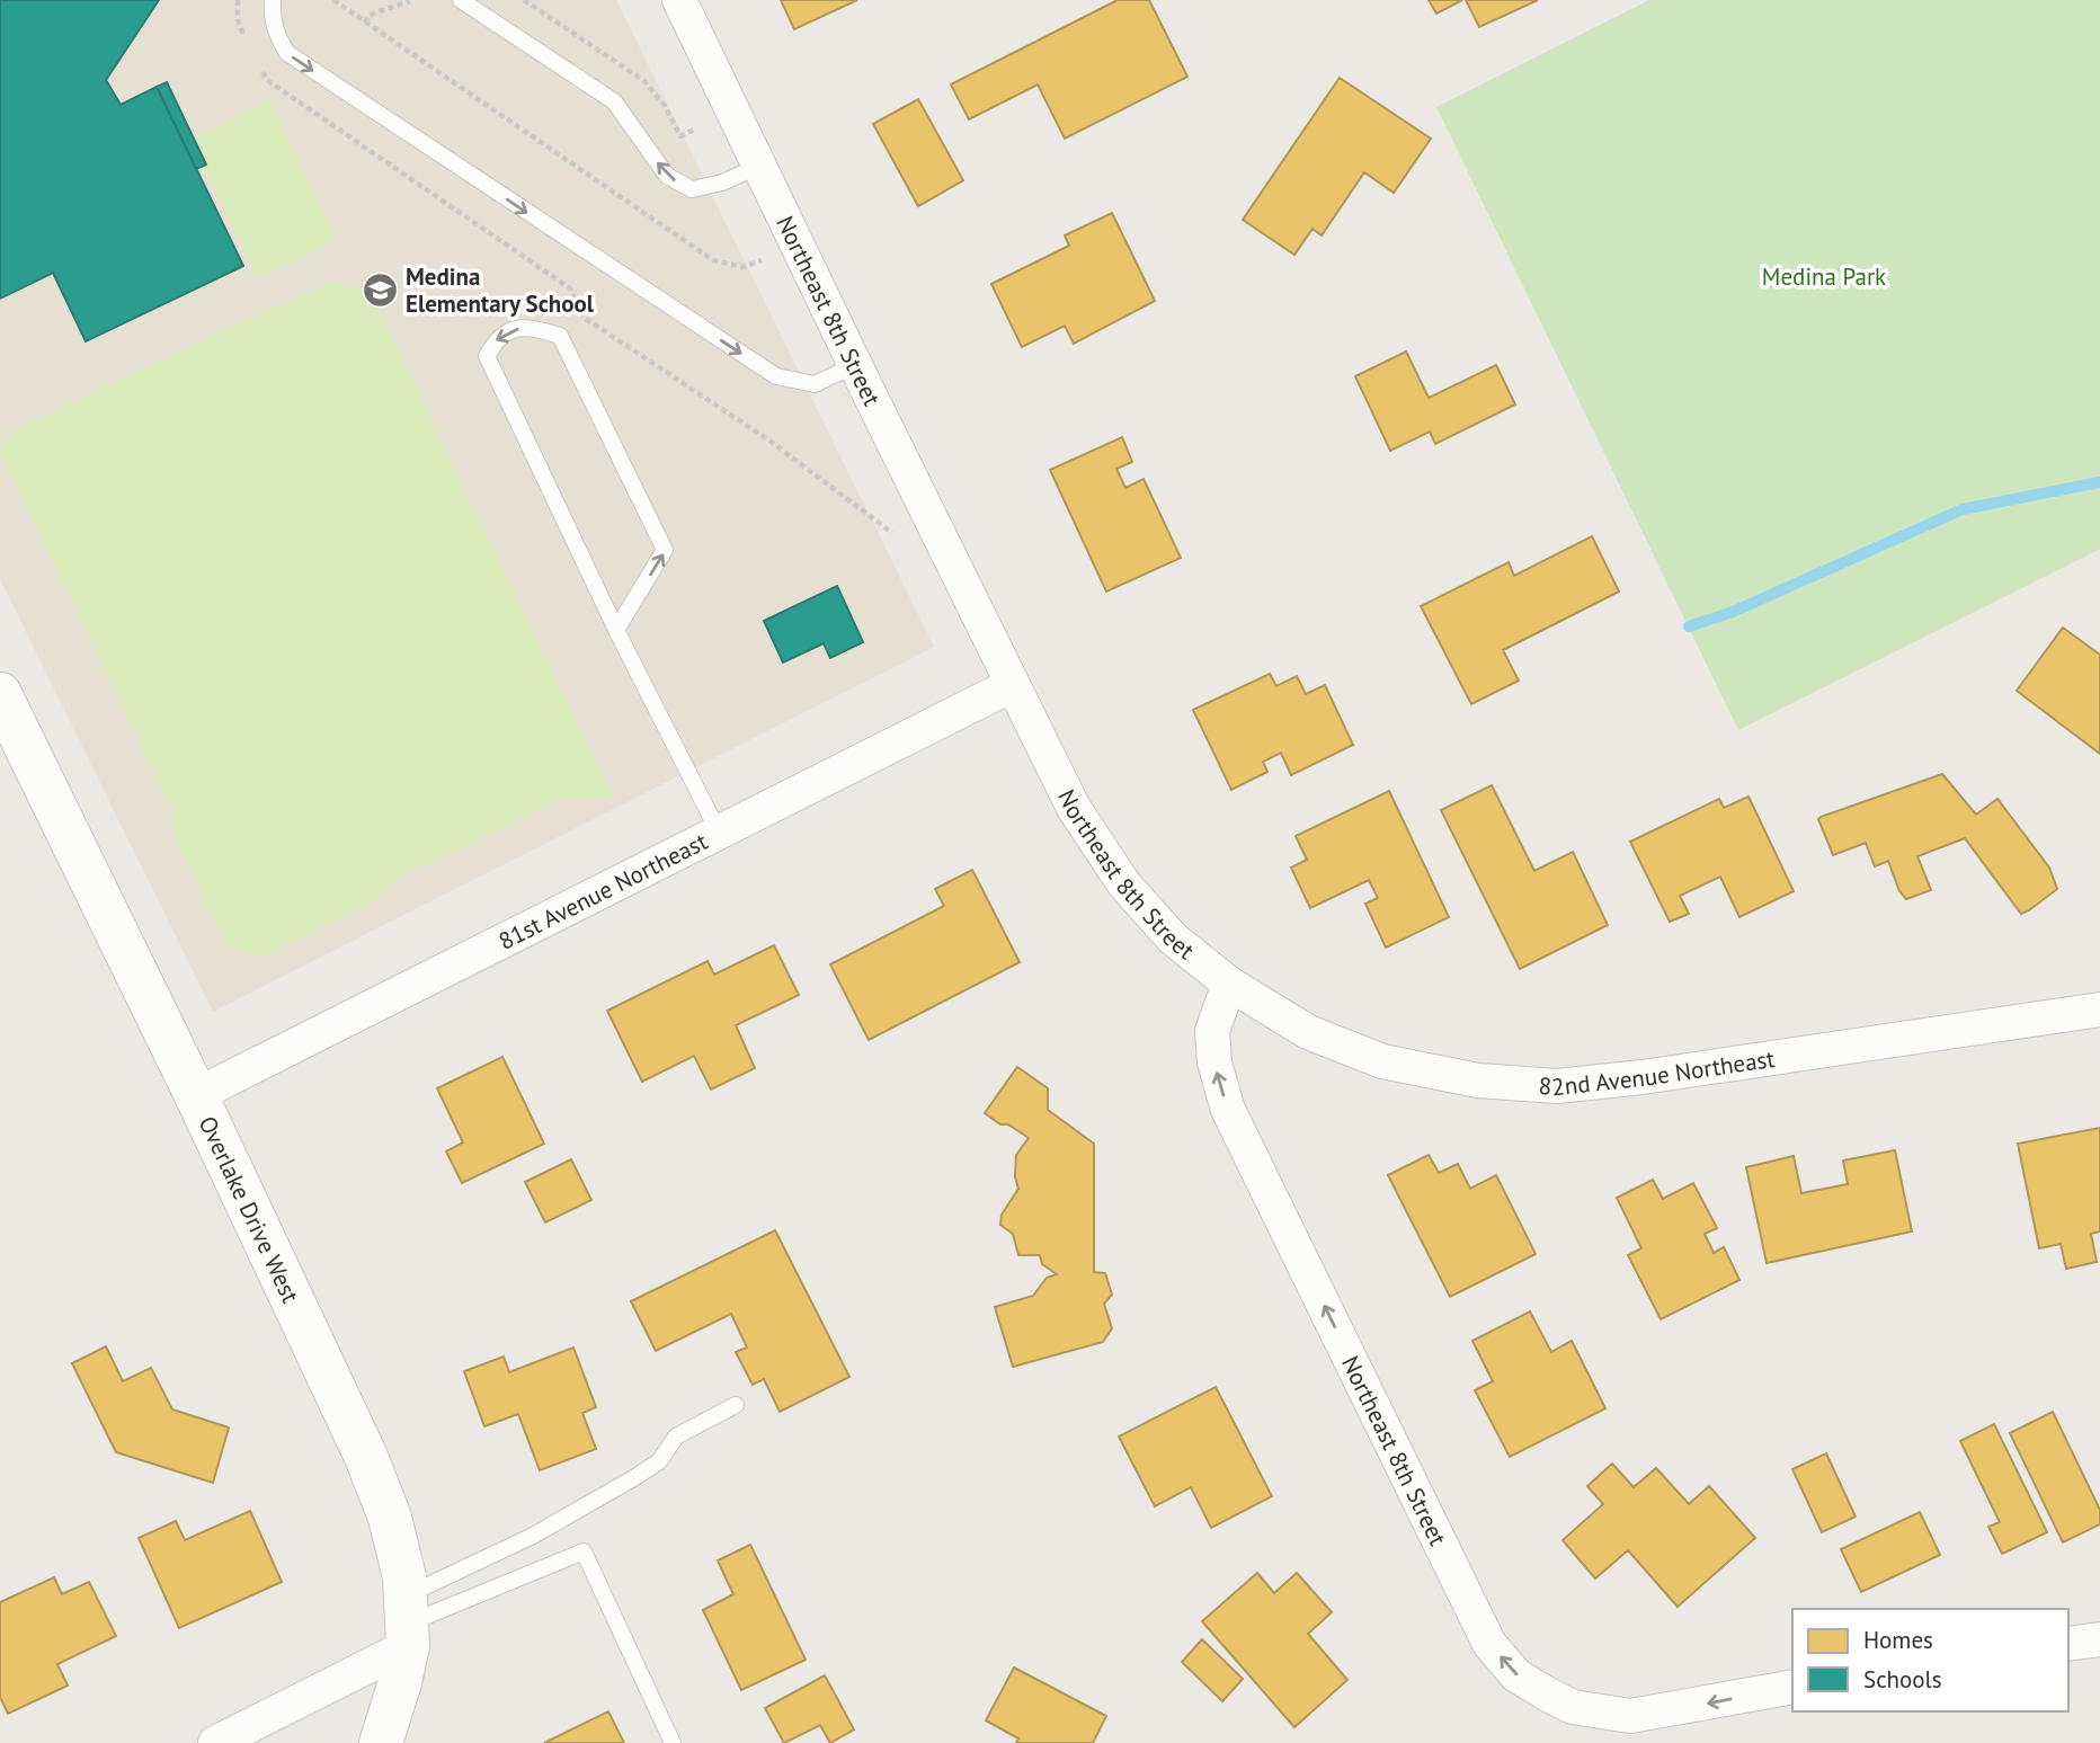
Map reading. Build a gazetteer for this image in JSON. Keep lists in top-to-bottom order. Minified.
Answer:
{"streets":{"street":["Northeast 8th Street","81st Avenue Northeast","82nd Avenue Northeast","Overlake Drive West"]},"crossings":[["Northeast 8th Street","81st Avenue Northeast"],["Northeast 8th Street","82nd Avenue Northeast"],["81st Avenue Northeast","Overlake Drive West"]],"one_way":["Northeast 8th Street"],"parks":["Medina Park"],"places":{"school or university":["Medina Elementary School"]},"legend":["Homes","Schools"]}
